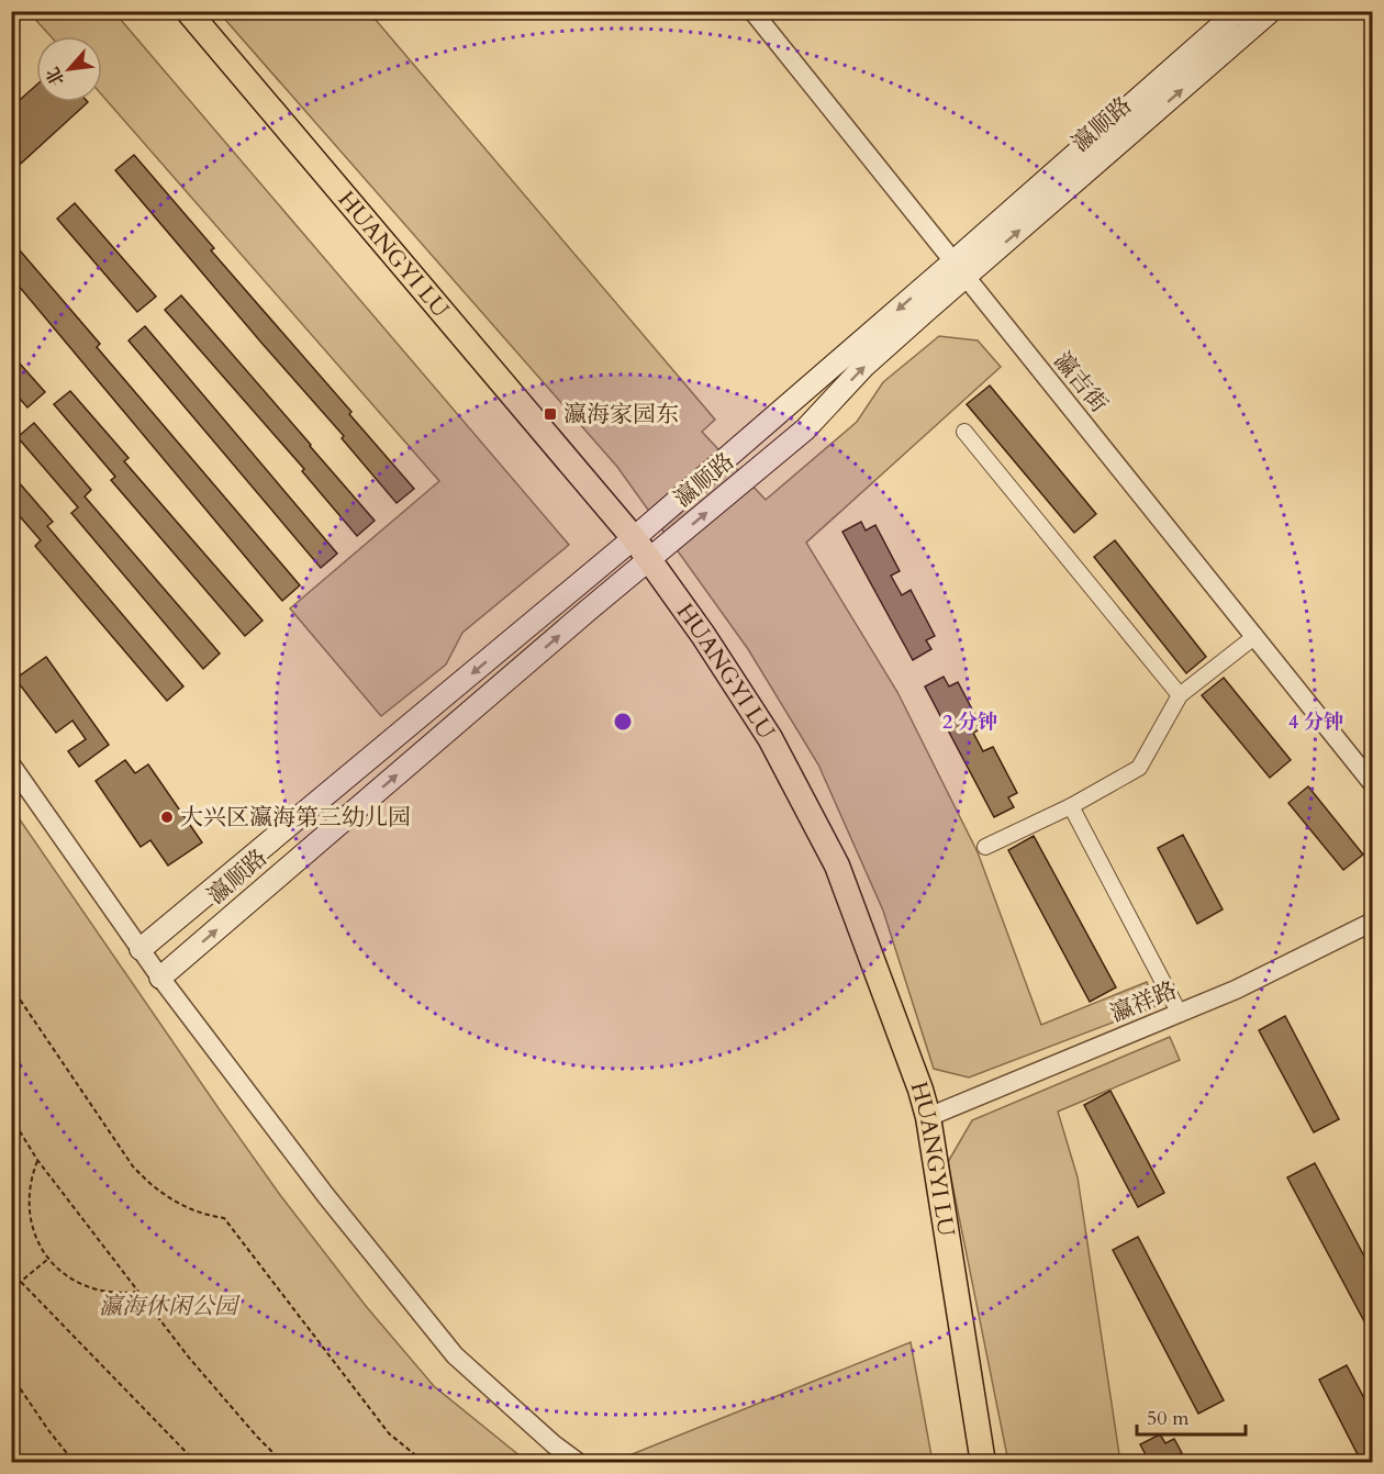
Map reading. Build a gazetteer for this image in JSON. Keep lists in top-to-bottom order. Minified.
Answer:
{"streets":{"main road":["瀛顺路","HUANGYI LU"],"street":["瀛吉街","瀛祥路"]},"crossings":[["瀛顺路","HUANGYI LU"],["瀛顺路","瀛吉街"],["HUANGYI LU","瀛祥路"]],"parks":["瀛海休闲公园"],"places":{"transit":["瀛海家园东"],"other":["大兴区瀛海第三幼儿园"]},"scale_bar":"50 m","north":"bottom left","rings":["2 分钟","4 分钟"]}
